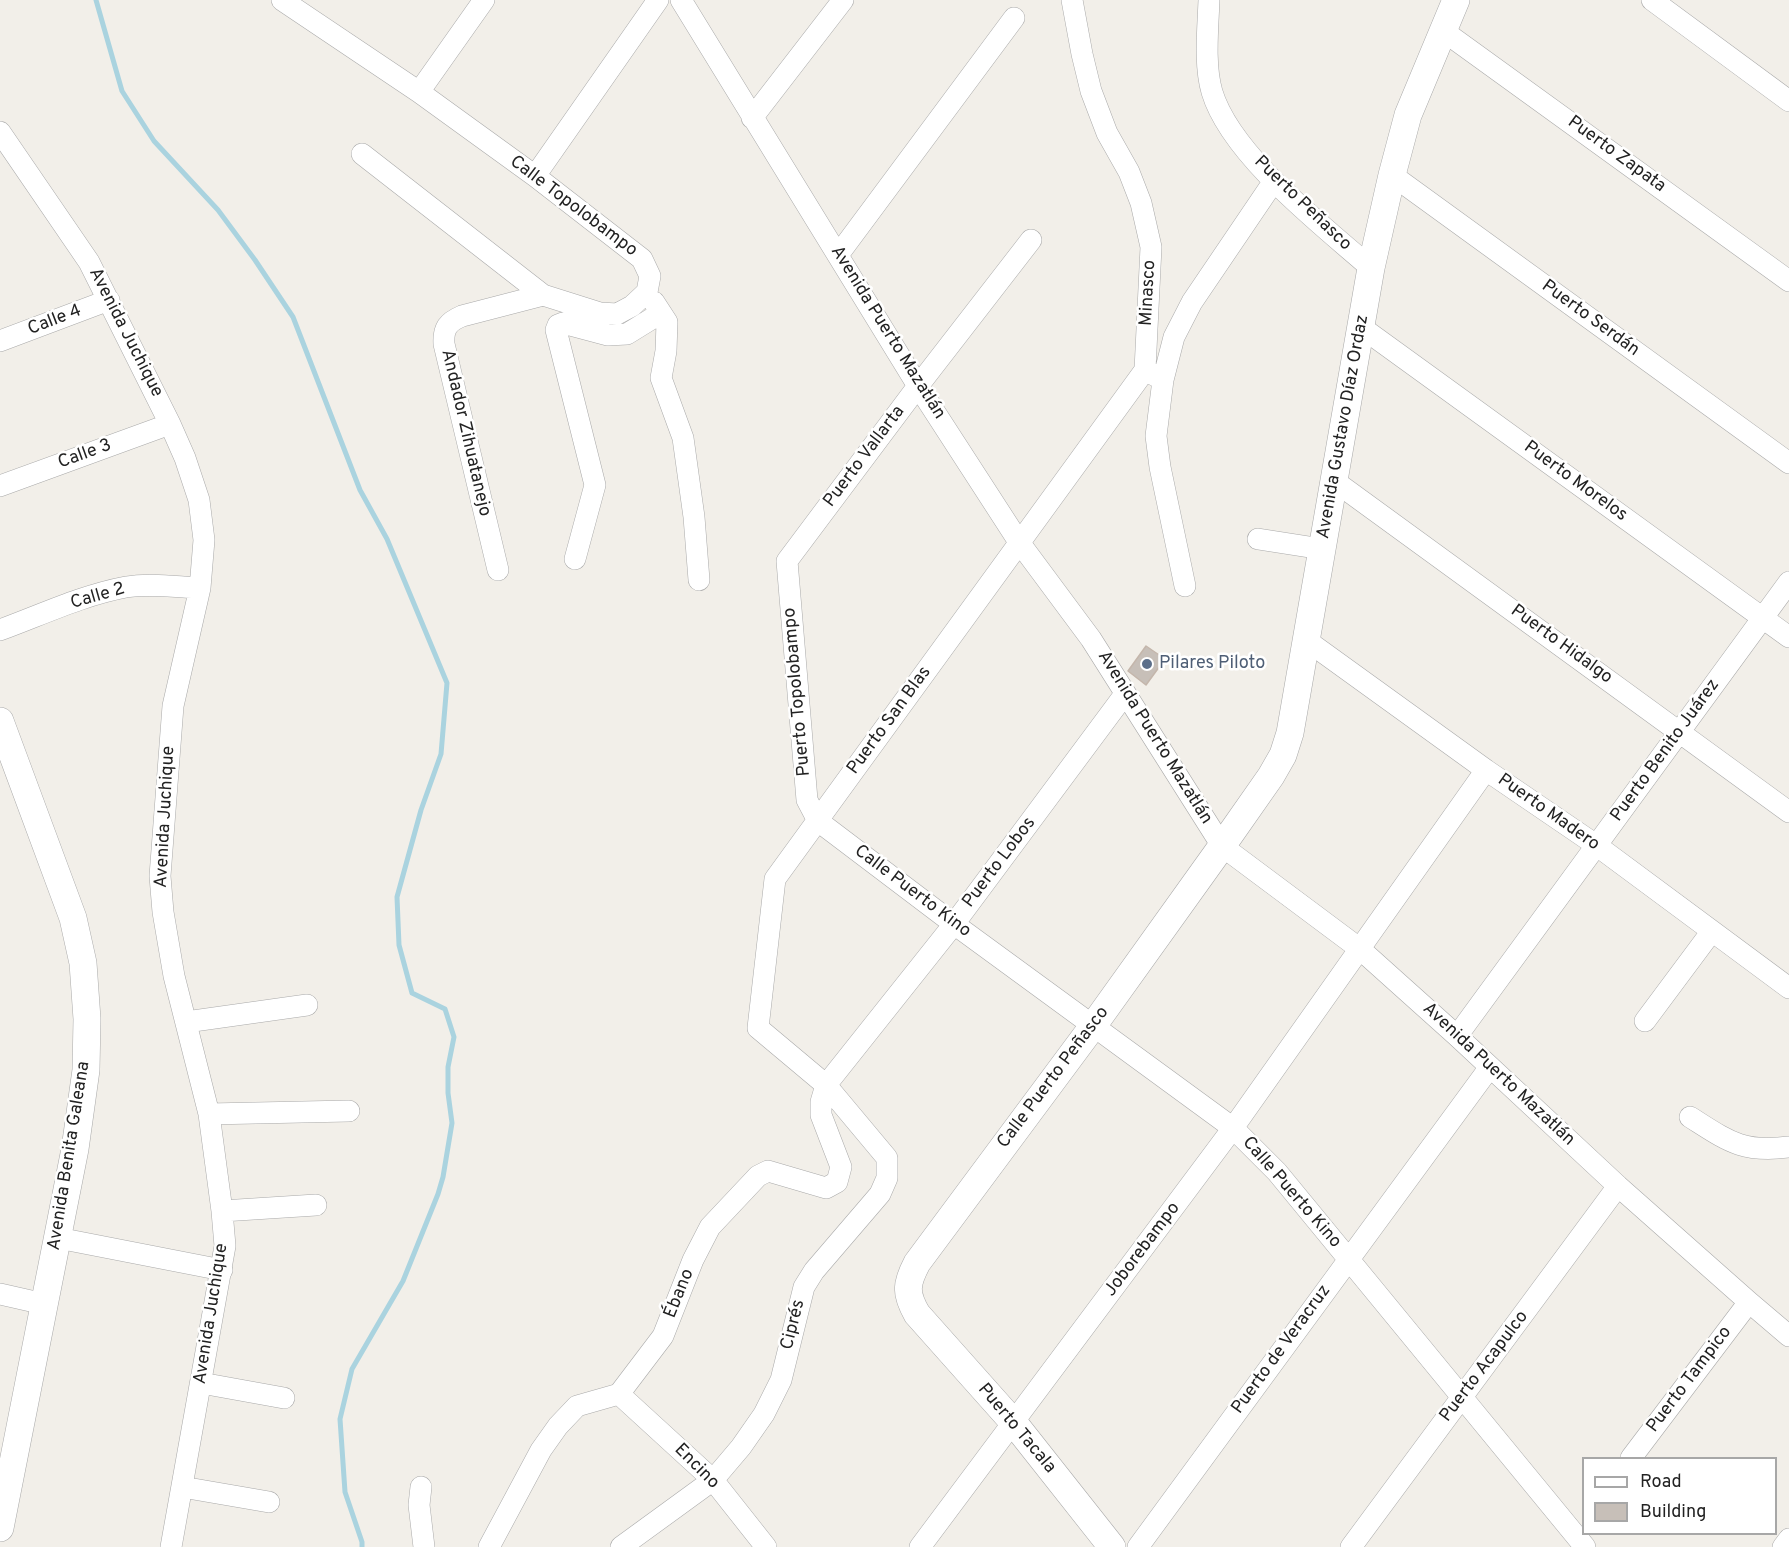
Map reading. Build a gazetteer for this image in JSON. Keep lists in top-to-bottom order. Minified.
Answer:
{"streets":{"street":["Puerto Zapata","Puerto Peñasco","Calle Topolobampo","Minasco","Puerto Serdán","Calle 4","Avenida Juchique","Avenida Puerto Mazatlán","Avenida Gustavo Díaz Ordaz","Andador Zihuatanejo","Calle 3","Puerto Vallarta","Puerto Morelos","Calle 2","Puerto Hidalgo","Puerto Topolobampo","Puerto San Blas","Puerto Benito Juárez","Puerto Madero","Puerto Lobos","Calle Puerto Kino","Calle Puerto Peñasco","Avenida Benita Galeana","Joborebampo","Ébano","Ciprés","Puerto de Veracruz","Puerto Acapulco","Puerto Tampico","Puerto Tacala","Encino"]},"crossings":[["Puerto Zapata","Avenida Gustavo Díaz Ordaz"],["Puerto Peñasco","Avenida Gustavo Díaz Ordaz"],["Minasco","Puerto San Blas"],["Puerto Serdán","Avenida Gustavo Díaz Ordaz"],["Calle 4","Avenida Juchique"],["Avenida Juchique","Calle 3"],["Avenida Juchique","Calle 2"],["Avenida Puerto Mazatlán","Avenida Gustavo Díaz Ordaz"],["Avenida Puerto Mazatlán","Puerto Vallarta"],["Avenida Puerto Mazatlán","Puerto San Blas"],["Avenida Puerto Mazatlán","Puerto Benito Juárez"],["Avenida Puerto Mazatlán","Puerto Lobos"],["Avenida Puerto Mazatlán","Calle Puerto Peñasco"],["Avenida Puerto Mazatlán","Joborebampo"],["Avenida Puerto Mazatlán","Puerto de Veracruz"],["Avenida Puerto Mazatlán","Puerto Acapulco"],["Avenida Puerto Mazatlán","Puerto Tampico"],["Avenida Gustavo Díaz Ordaz","Puerto Morelos"],["Avenida Gustavo Díaz Ordaz","Puerto Hidalgo"],["Avenida Gustavo Díaz Ordaz","Puerto Madero"],["Avenida Gustavo Díaz Ordaz","Calle Puerto Peñasco"],["Puerto Vallarta","Puerto Topolobampo"],["Puerto Morelos","Puerto Benito Juárez"],["Puerto Hidalgo","Puerto Benito Juárez"],["Puerto Topolobampo","Puerto San Blas"],["Puerto Topolobampo","Calle Puerto Kino"],["Puerto San Blas","Puerto Lobos"],["Puerto San Blas","Calle Puerto Kino"],["Puerto San Blas","Ébano"],["Puerto San Blas","Ciprés"],["Puerto Benito Juárez","Puerto Madero"],["Puerto Madero","Joborebampo"],["Puerto Lobos","Calle Puerto Kino"],["Puerto Lobos","Ébano"],["Puerto Lobos","Ciprés"],["Calle Puerto Kino","Calle Puerto Peñasco"],["Calle Puerto Kino","Joborebampo"],["Calle Puerto Kino","Puerto de Veracruz"],["Calle Puerto Kino","Puerto Acapulco"],["Calle Puerto Peñasco","Puerto Tacala"],["Joborebampo","Puerto Tacala"],["Ébano","Ciprés"],["Ébano","Encino"],["Ciprés","Encino"]],"places":["Pilares Piloto"],"legend":["Road","Building"]}
